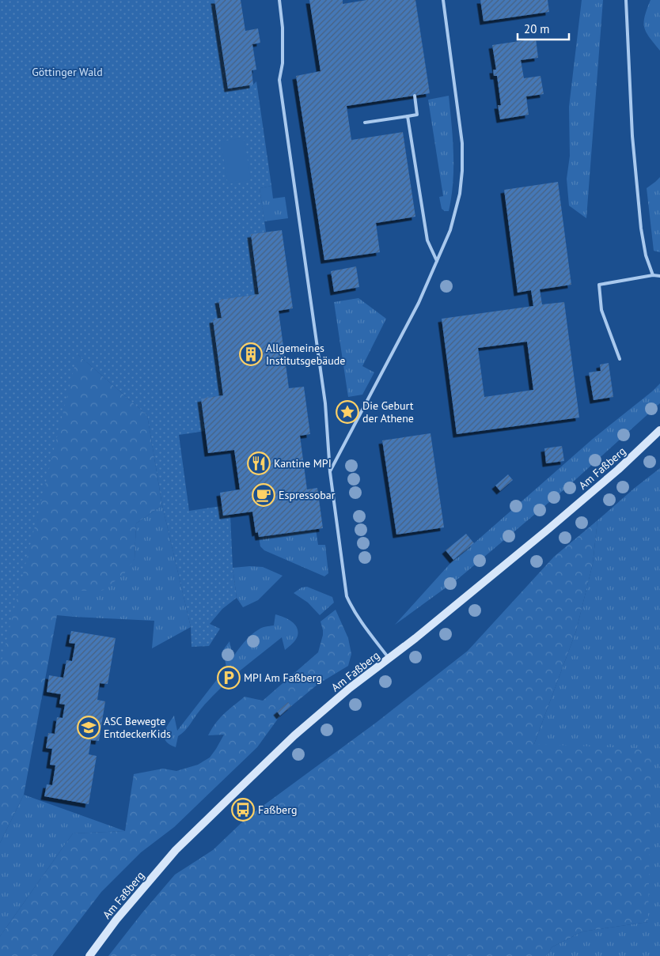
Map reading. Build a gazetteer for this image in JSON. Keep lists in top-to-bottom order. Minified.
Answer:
{"streets":{"street":["Am Faßberg"]},"parks":["Göttinger Wald"],"places":{"building":["Allgemeines Institutsgebäude"],"place":["Die Geburt der Athene"],"restaurant":["Kantine MPI"],"cafe":["Espressobar"],"parking":["MPI Am Faßberg"],"school or university":["ASC Bewegte EntdeckerKids"],"bus stop":["Faßberg"]},"scale_bar":"20 m"}
